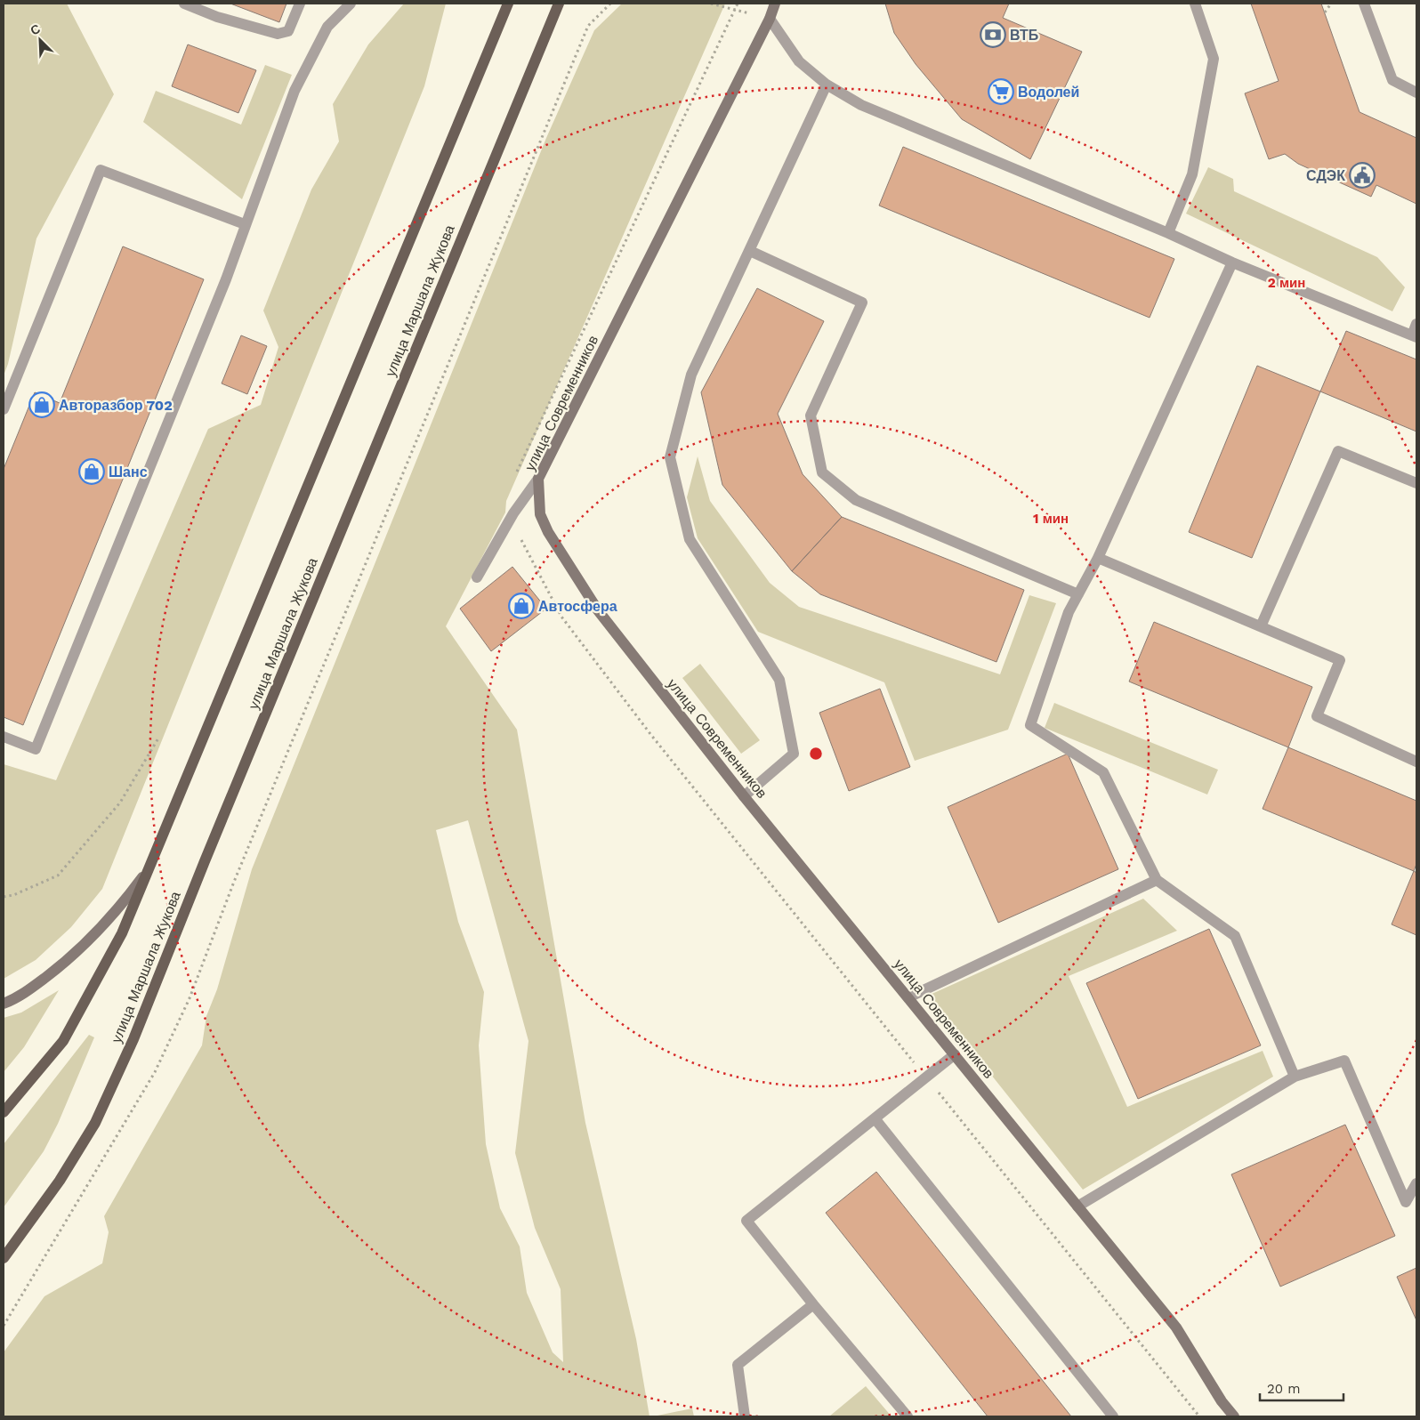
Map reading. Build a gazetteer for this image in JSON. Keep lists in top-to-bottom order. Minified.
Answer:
{"streets":{"main road":["улица Маршала Жукова"],"street":["улица Современников"]},"places":{"bank":["ВТБ"],"supermarket":["Водолей"],"public building":["СДЭК"],"shop":["Авторазбор 702","Шанс","Автосфера"]},"scale_bar":"20 m","north":"top left","rings":["2 мин","1 мин"]}
